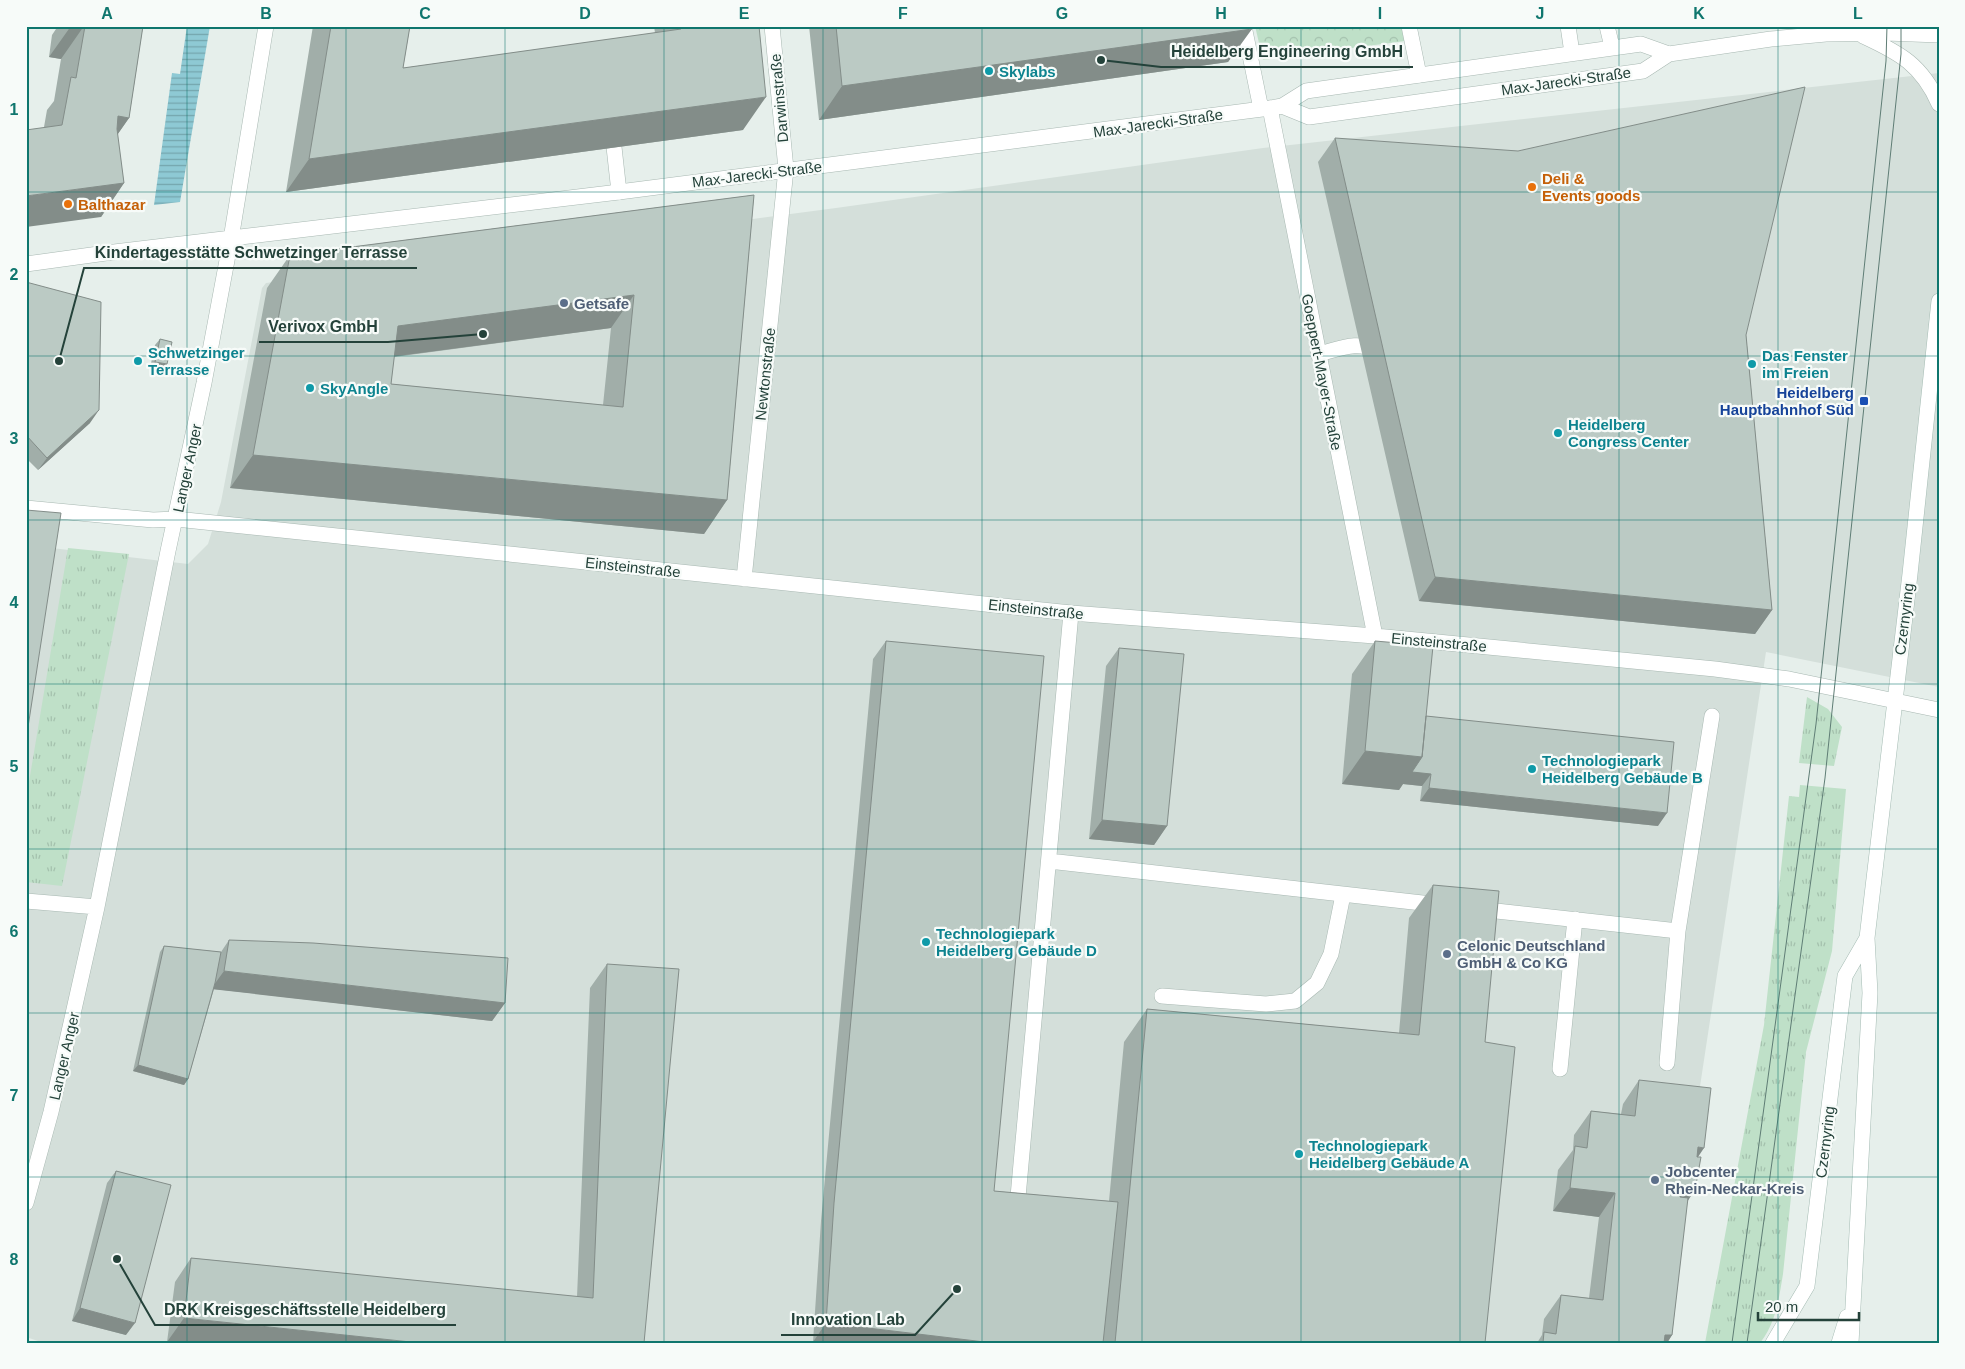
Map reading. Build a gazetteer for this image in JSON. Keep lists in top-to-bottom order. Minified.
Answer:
{"streets":{"street":["Max-Jarecki-Straße","Darwinstraße","Goeppert-Mayer-Straße","Newtonstraße","Langer Anger","Einsteinstraße","Czernyring"]},"crossings":[["Max-Jarecki-Straße","Darwinstraße"],["Max-Jarecki-Straße","Goeppert-Mayer-Straße"],["Max-Jarecki-Straße","Newtonstraße"],["Max-Jarecki-Straße","Langer Anger"],["Darwinstraße","Newtonstraße"],["Goeppert-Mayer-Straße","Einsteinstraße"],["Newtonstraße","Einsteinstraße"],["Langer Anger","Einsteinstraße"],["Einsteinstraße","Czernyring"]],"places":{"other":["Heidelberg Engineering GmbH","Skylabs","Deli & Events goods","Balthazar","Getsafe","Verivox GmbH","Kindertagesstätte Schwetzinger Terrasse","Schwetzinger Terrasse","Das Fenster im Freien","SkyAngle","Heidelberg Congress Center","Technologiepark Heidelberg Gebäude B","Technologiepark Heidelberg Gebäude D","Celonic Deutschland GmbH & Co KG","Technologiepark Heidelberg Gebäude A","Jobcenter Rhein-Neckar-Kreis","DRK Kreisgeschäftsstelle Heidelberg","Innovation Lab"],"transit":["Heidelberg Hauptbahnhof Süd"]},"scale_bar":"20 m","grid":{"columns":["A","B","C","D","E","F","G","H","I","J","K","L"],"rows":["1","2","3","4","5","6","7","8"]}}
